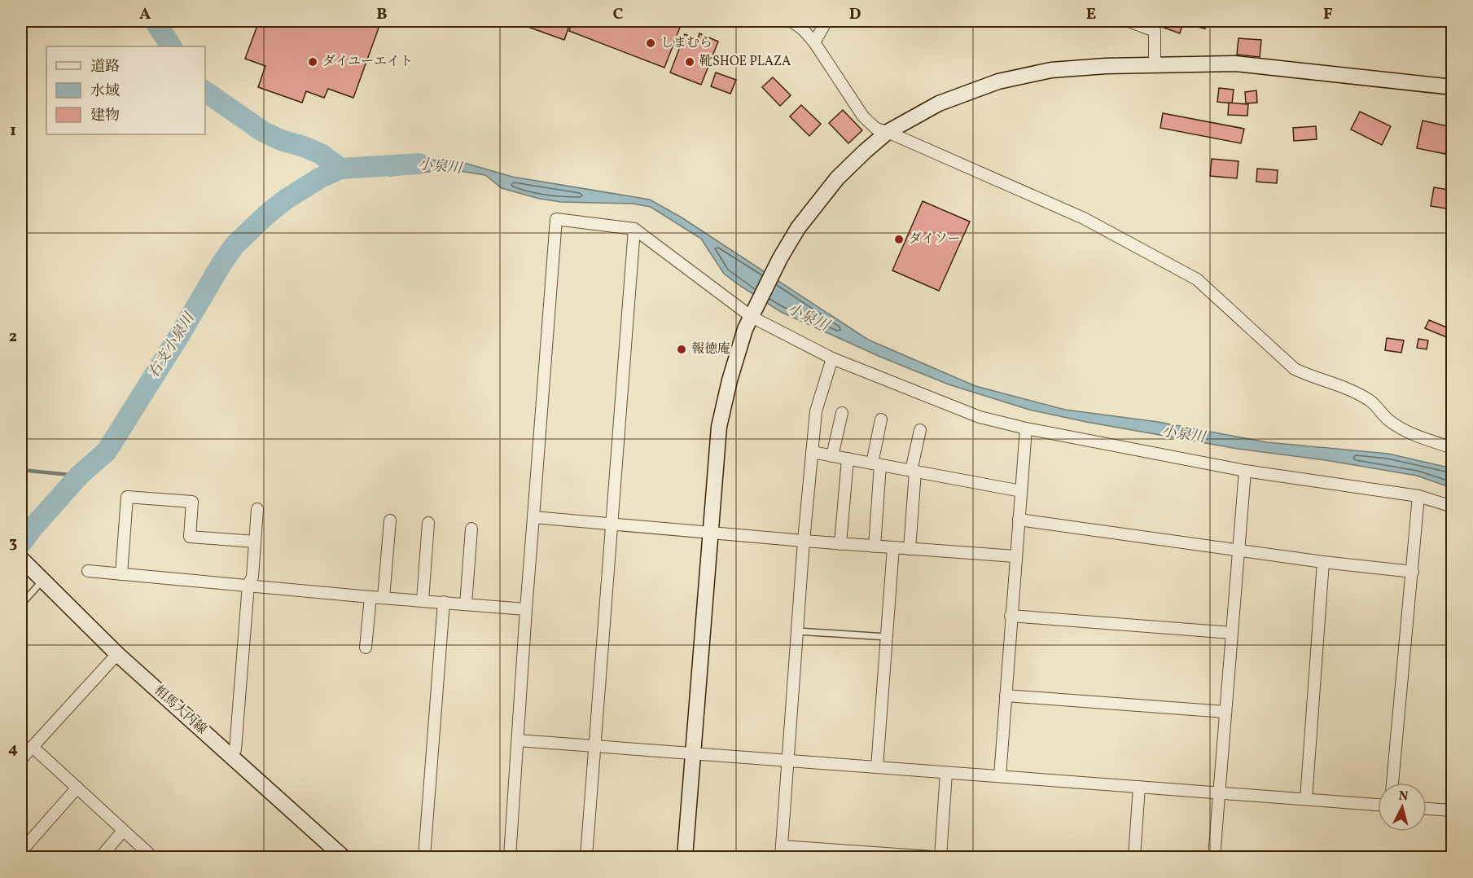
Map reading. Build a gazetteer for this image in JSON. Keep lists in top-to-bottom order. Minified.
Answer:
{"streets":{"street":["相馬大内線"]},"water":["小泉川","右支小泉川"],"places":["しまむら","ダイユーエイト","靴SHOE PLAZA","ダイソー","報徳庵"],"legend":["道路","水域","建物"],"north":"top","grid":{"columns":["A","B","C","D","E","F"],"rows":["1","2","3","4"]}}
